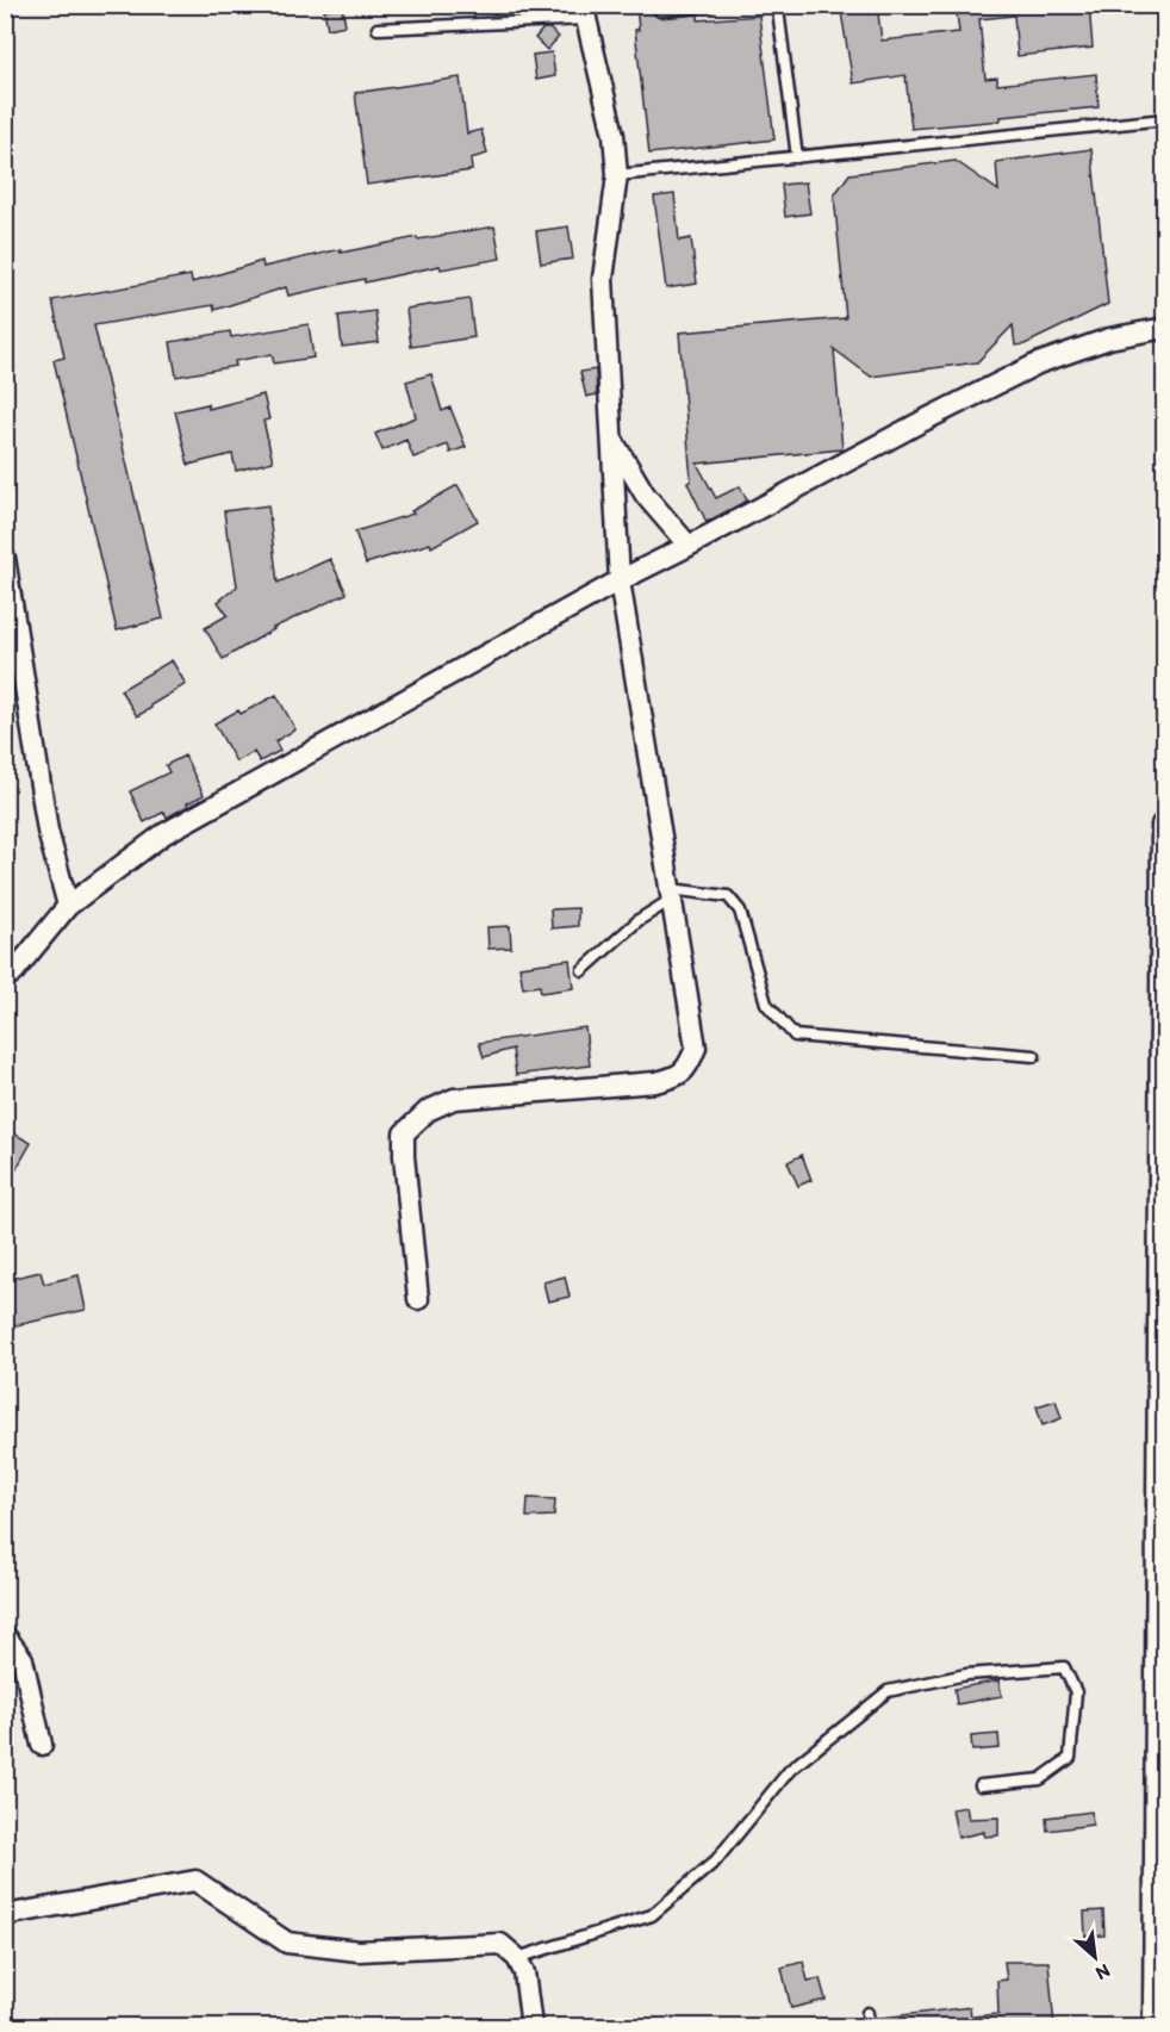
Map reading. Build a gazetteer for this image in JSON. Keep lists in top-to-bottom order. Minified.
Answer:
{"north":"bottom right"}
